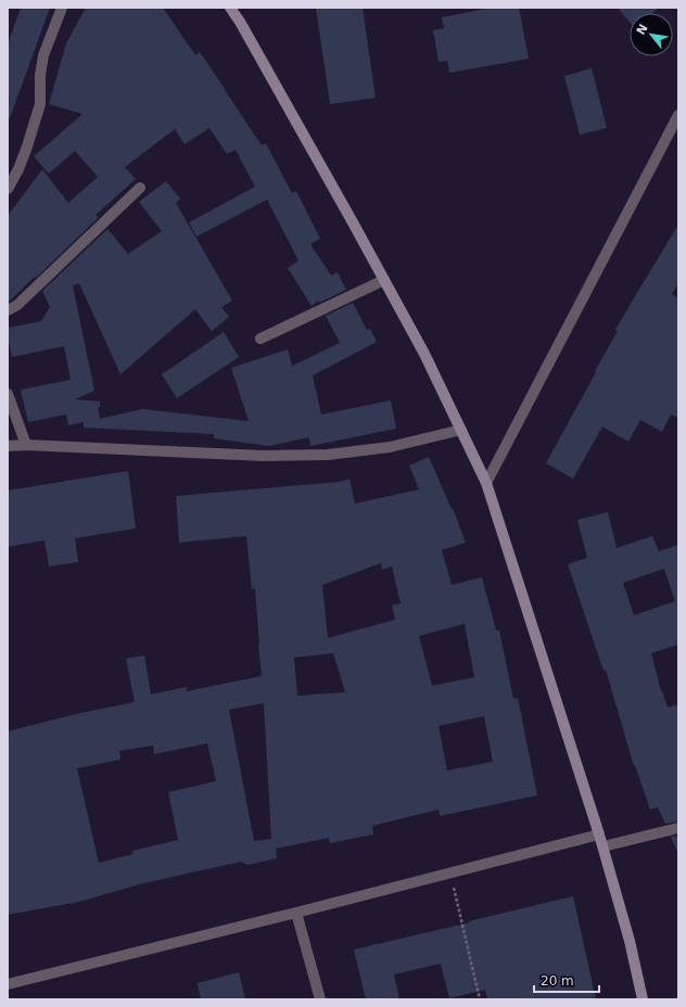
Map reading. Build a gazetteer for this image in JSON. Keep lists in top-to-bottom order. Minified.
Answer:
{"scale_bar":"20 m","north":"top left"}
